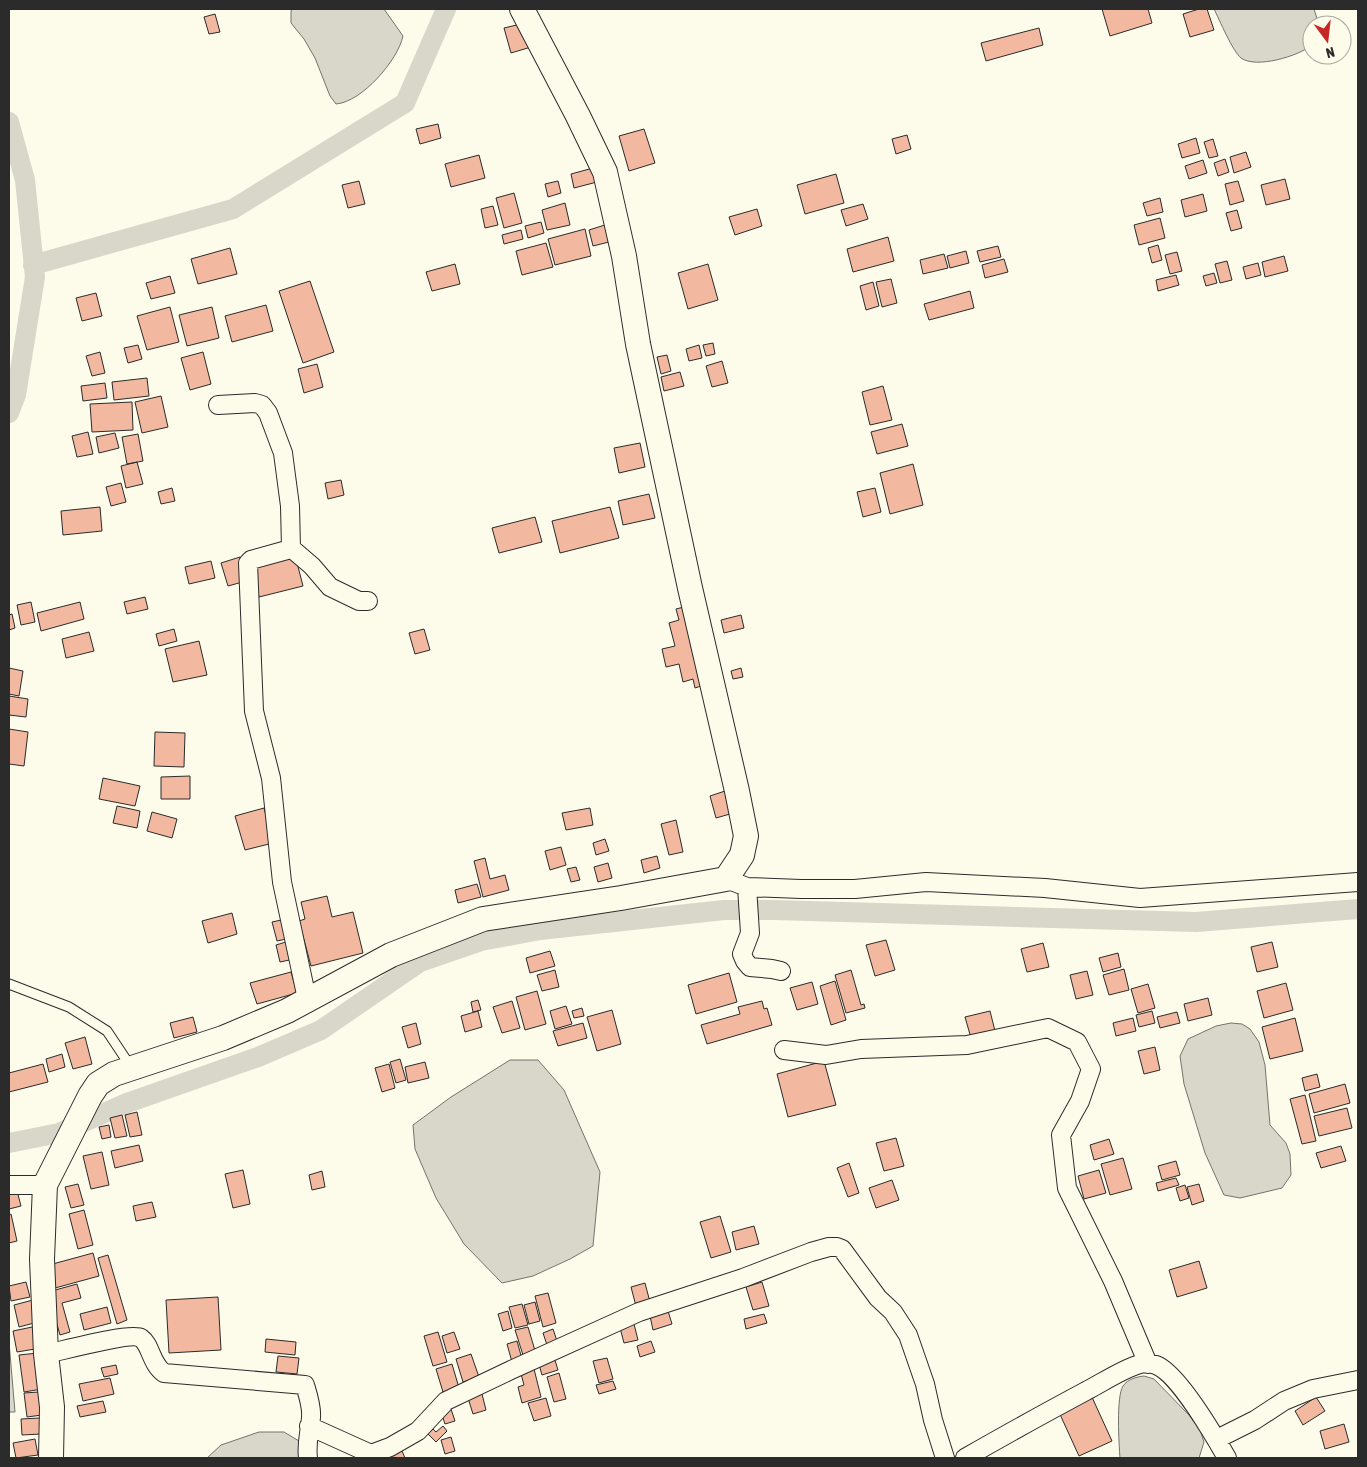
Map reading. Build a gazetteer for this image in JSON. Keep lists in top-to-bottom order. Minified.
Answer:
{"north":"bottom"}
